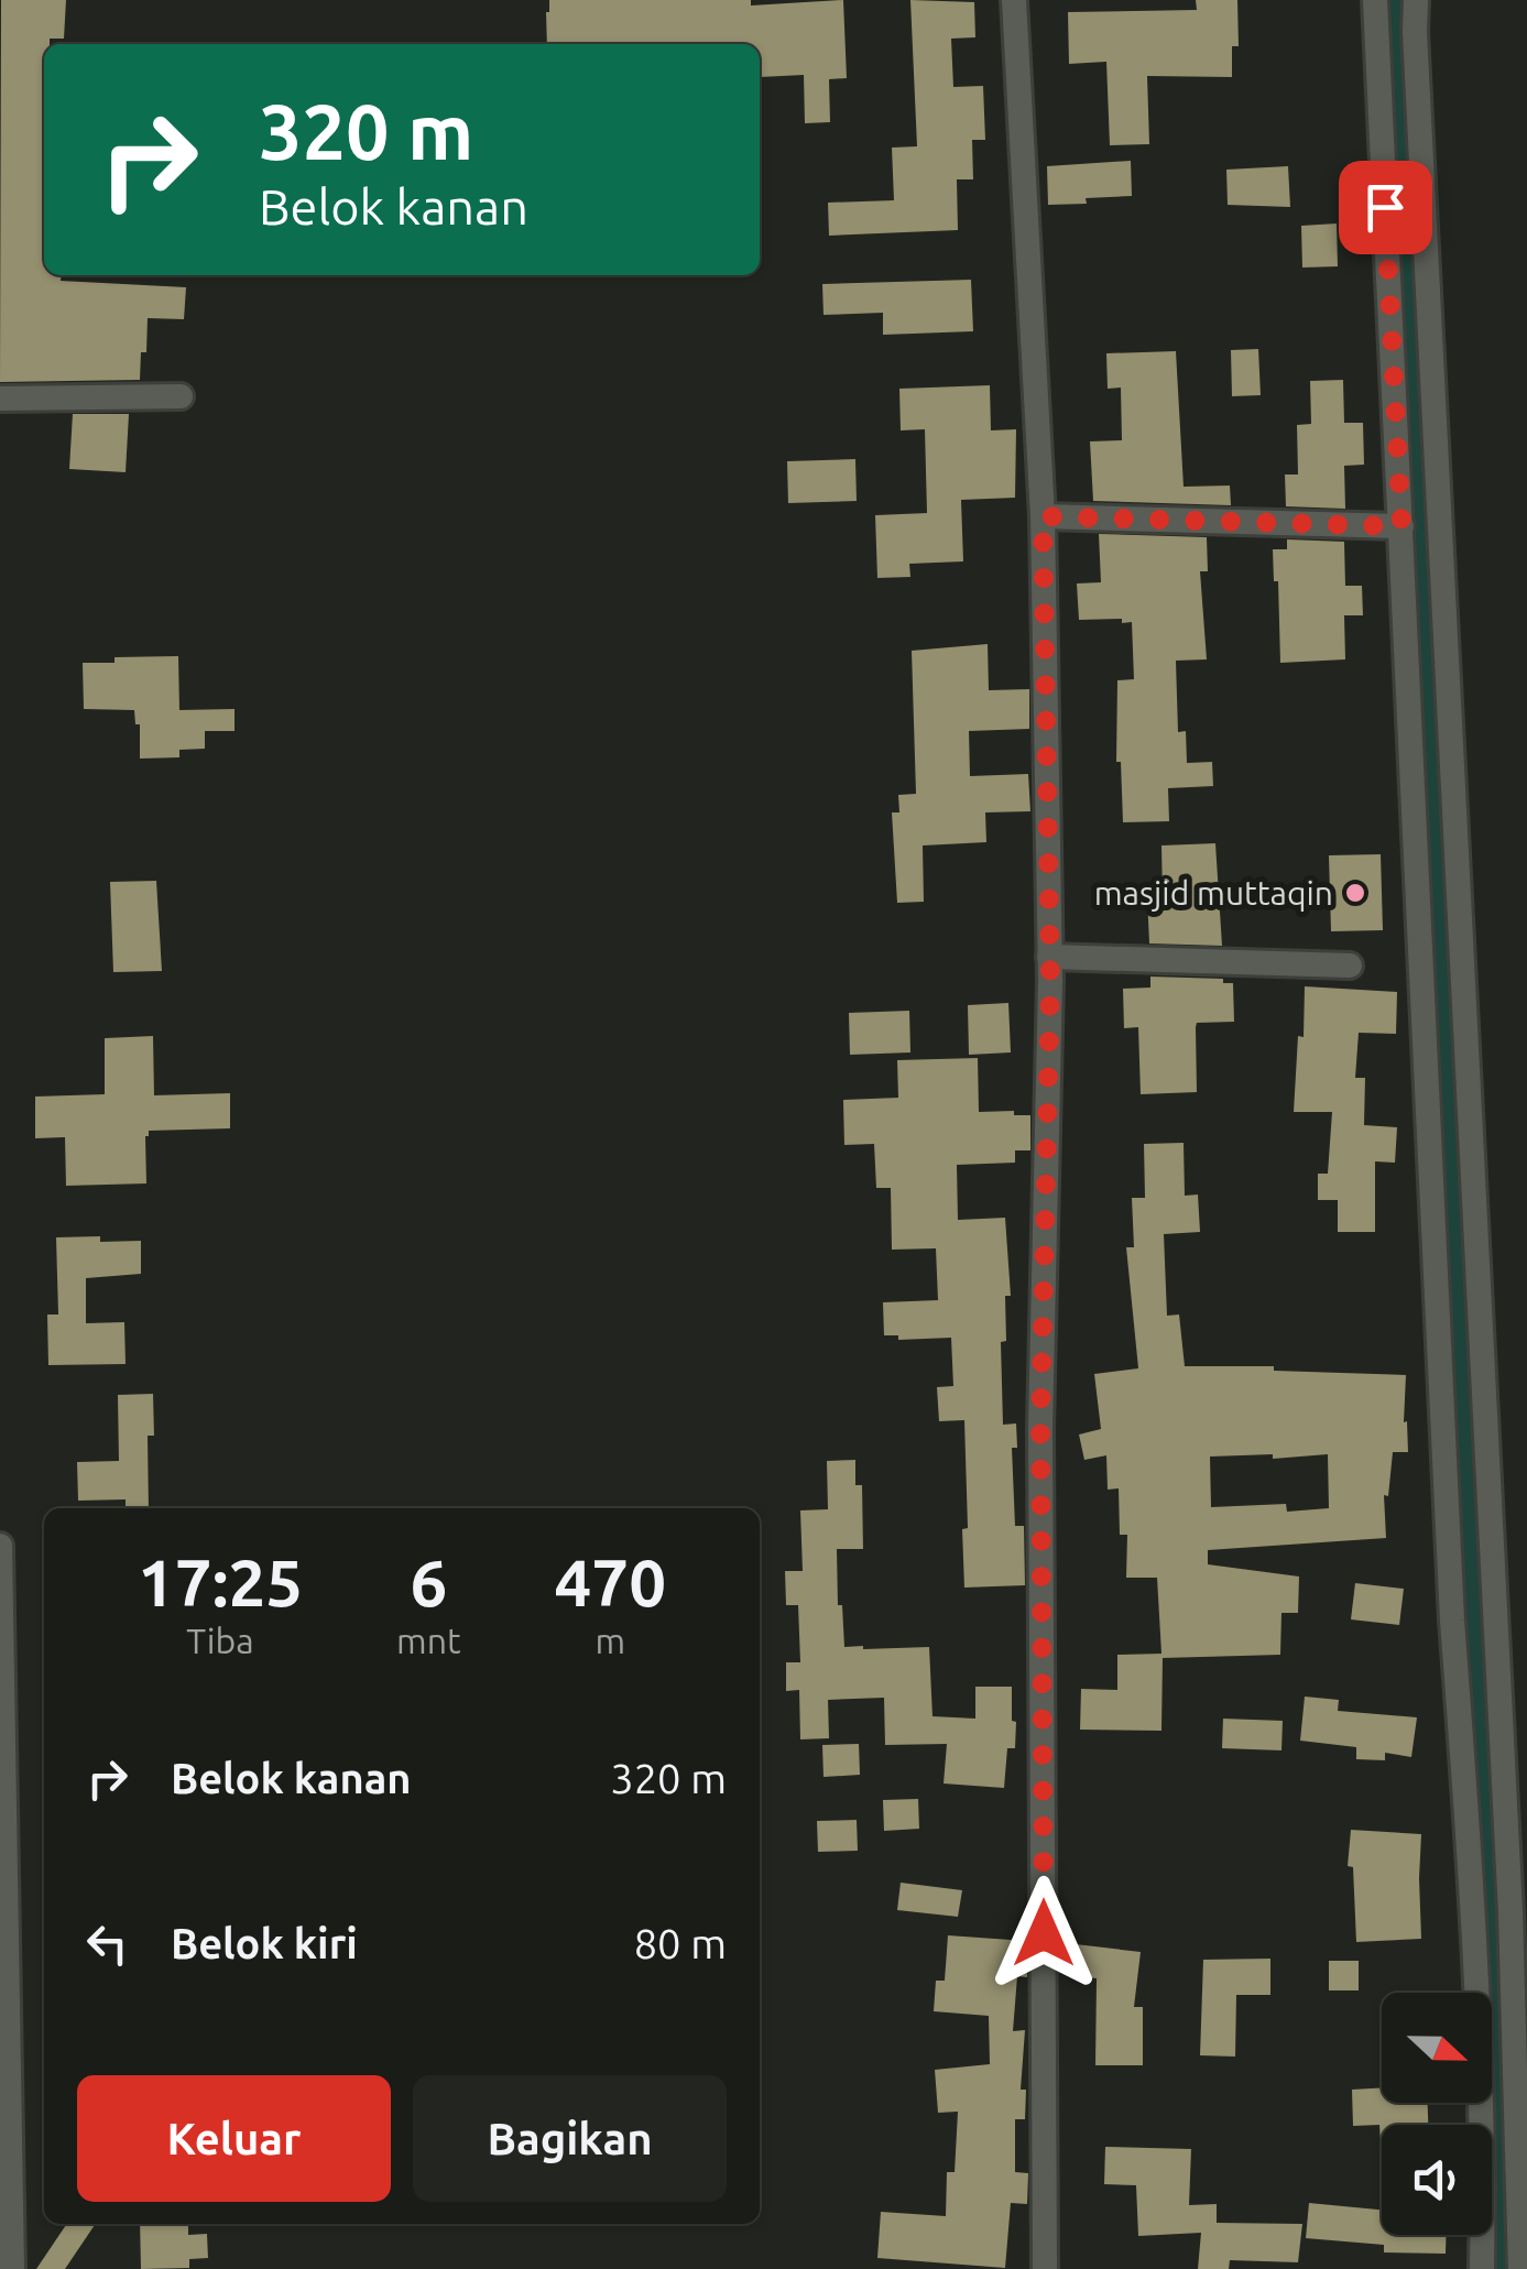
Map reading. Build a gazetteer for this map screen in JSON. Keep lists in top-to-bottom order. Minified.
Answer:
{"places":["masjid muttaqin"],"north":"right","page":{"turn":["320 m","Belok kanan"],"eta":["17:25","Tiba","6","mnt","470","m"],"list":[{"name":"Belok kanan","value":"320 m"},{"name":"Belok kiri","value":"80 m"}],"buttons":["Keluar","Bagikan"]}}
